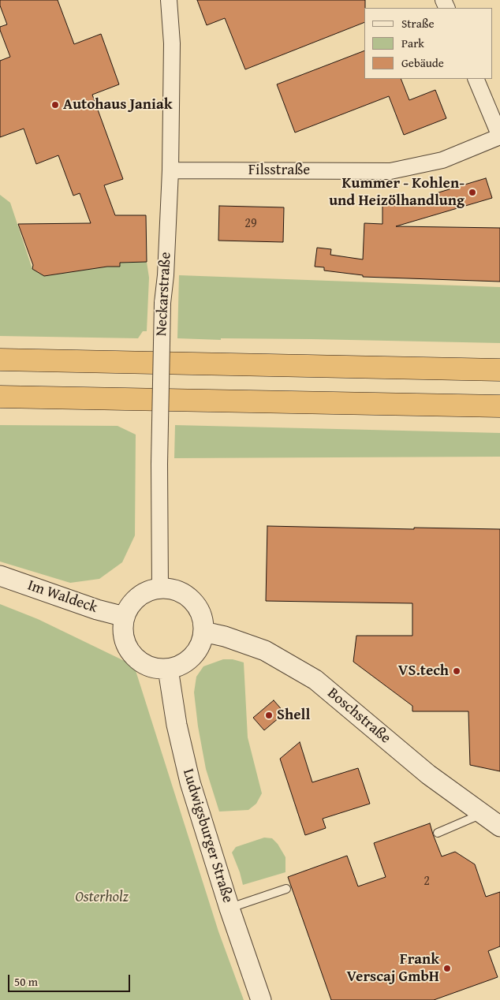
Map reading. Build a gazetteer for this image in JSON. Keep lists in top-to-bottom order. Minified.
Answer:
{"streets":{"street":["Filsstraße","Neckarstraße","Im Waldeck","Boschstraße","Ludwigsburger Straße"]},"crossings":[["Filsstraße","Neckarstraße"],["Neckarstraße","Im Waldeck"],["Neckarstraße","Boschstraße"],["Neckarstraße","Ludwigsburger Straße"],["Im Waldeck","Boschstraße"],["Im Waldeck","Ludwigsburger Straße"],["Boschstraße","Ludwigsburger Straße"]],"parks":["Osterholz"],"places":["Autohaus Janiak","Kummer - Kohlen- und Heizölhandlung","VS.tech","Shell","Frank Verscaj GmbH"],"house_numbers":["29","2"],"legend":["Straße","Park","Gebäude"],"scale_bar":"50 m"}
